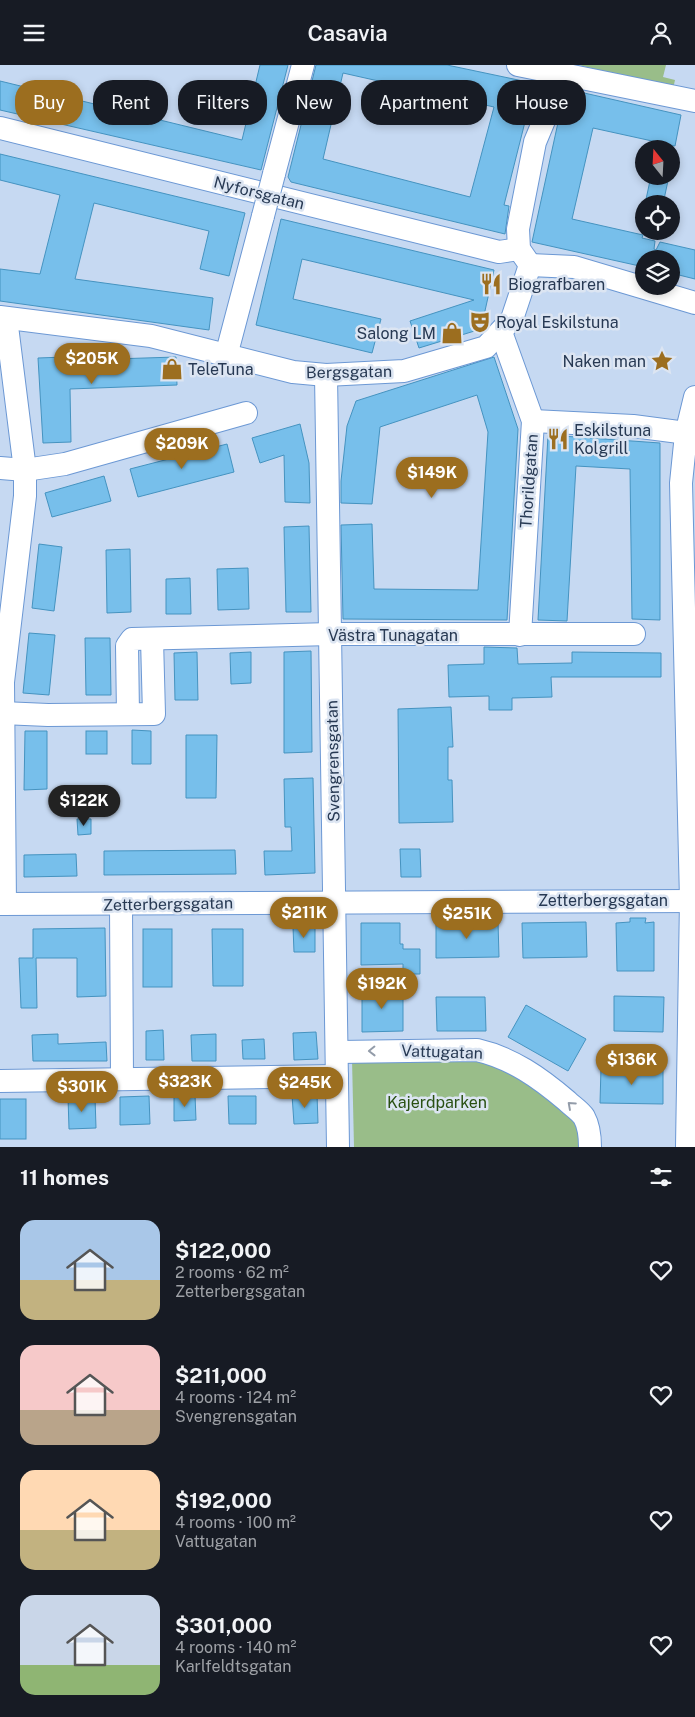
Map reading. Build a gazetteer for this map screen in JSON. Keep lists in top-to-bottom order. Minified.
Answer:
{"streets":{"street":["Nyforsgatan","Bergsgatan","Thorildgatan","Västra Tunagatan","Svengrensgatan","Zetterbergsgatan","Vattugatan"]},"crossings":[["Nyforsgatan","Bergsgatan"],["Bergsgatan","Thorildgatan"],["Bergsgatan","Svengrensgatan"],["Thorildgatan","Västra Tunagatan"],["Västra Tunagatan","Svengrensgatan"],["Svengrensgatan","Zetterbergsgatan"],["Svengrensgatan","Vattugatan"]],"one_way":["Vattugatan"],"parks":["Kajerdparken"],"places":{"restaurant":["Biografbaren","Eskilstuna Kolgrill"],"theatre":["Royal Eskilstuna"],"shop":["Salong LM","TeleTuna"],"place":["Naken man"]},"north":"top","page":{"header":"Casavia","chip":["Buy","Rent","Filters","New","Apartment","House"],"price":["$205K","$209K","$149K","$122K","$211K","$251K","$192K","$136K","$323K","$245K","$301K"],"heading":"11 homes","list":[{"name":"$122,000","note":"2 rooms · 62 m² · Zetterbergsgatan"},{"name":"$211,000","note":"4 rooms · 124 m² · Svengrensgatan"},{"name":"$192,000","note":"4 rooms · 100 m² · Vattugatan"},{"name":"$301,000","note":"4 rooms · 140 m² · Karlfeldtsgatan"}]}}
